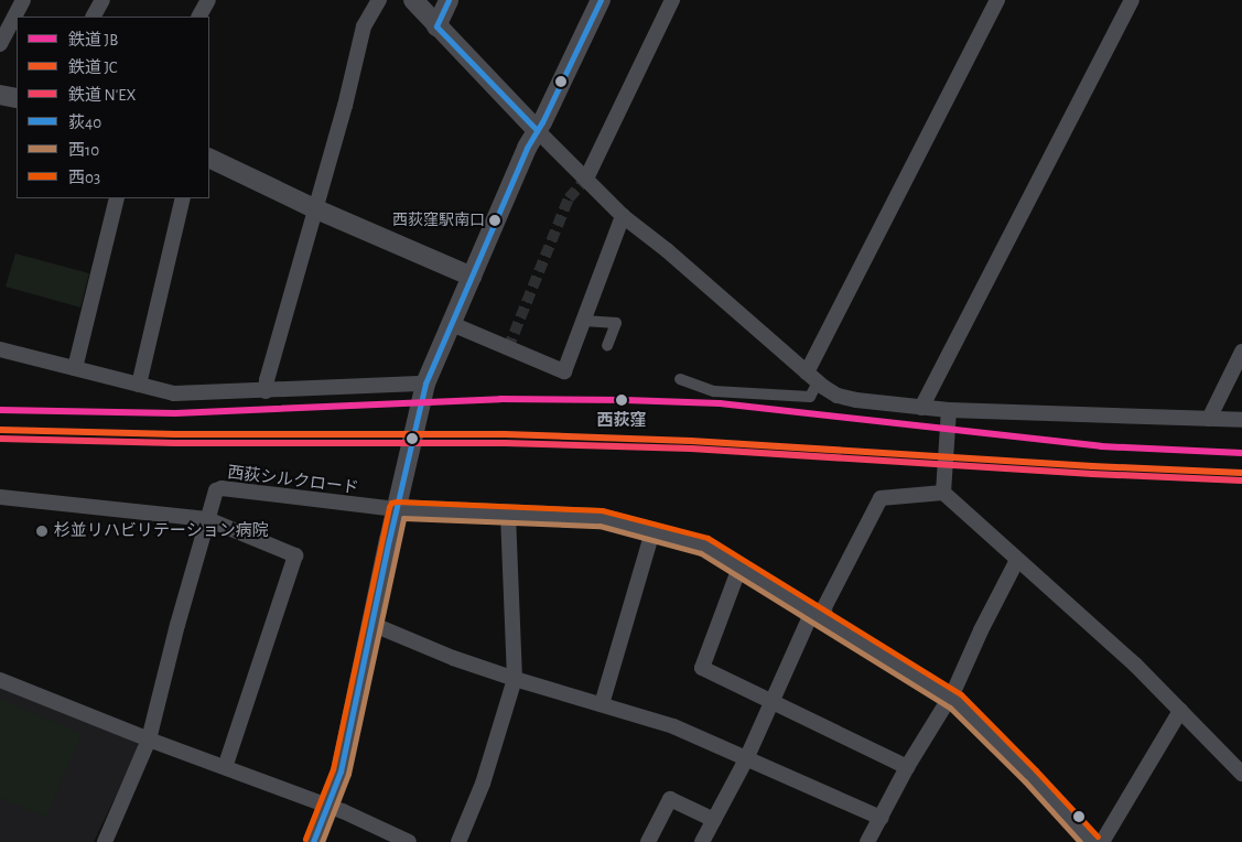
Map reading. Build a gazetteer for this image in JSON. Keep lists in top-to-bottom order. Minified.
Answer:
{"streets":{"street":["西荻シルクロード"]},"places":["西荻窪駅南口","西荻窪","杉並リハビリテーション病院"],"lines":["transit line 荻40","rail line JB","rail line JC","rail line N'EX","transit line 西03","transit line 西10"],"legend":["鉄道 JB","鉄道 JC","鉄道 N'EX","荻40","西10","西03"]}
